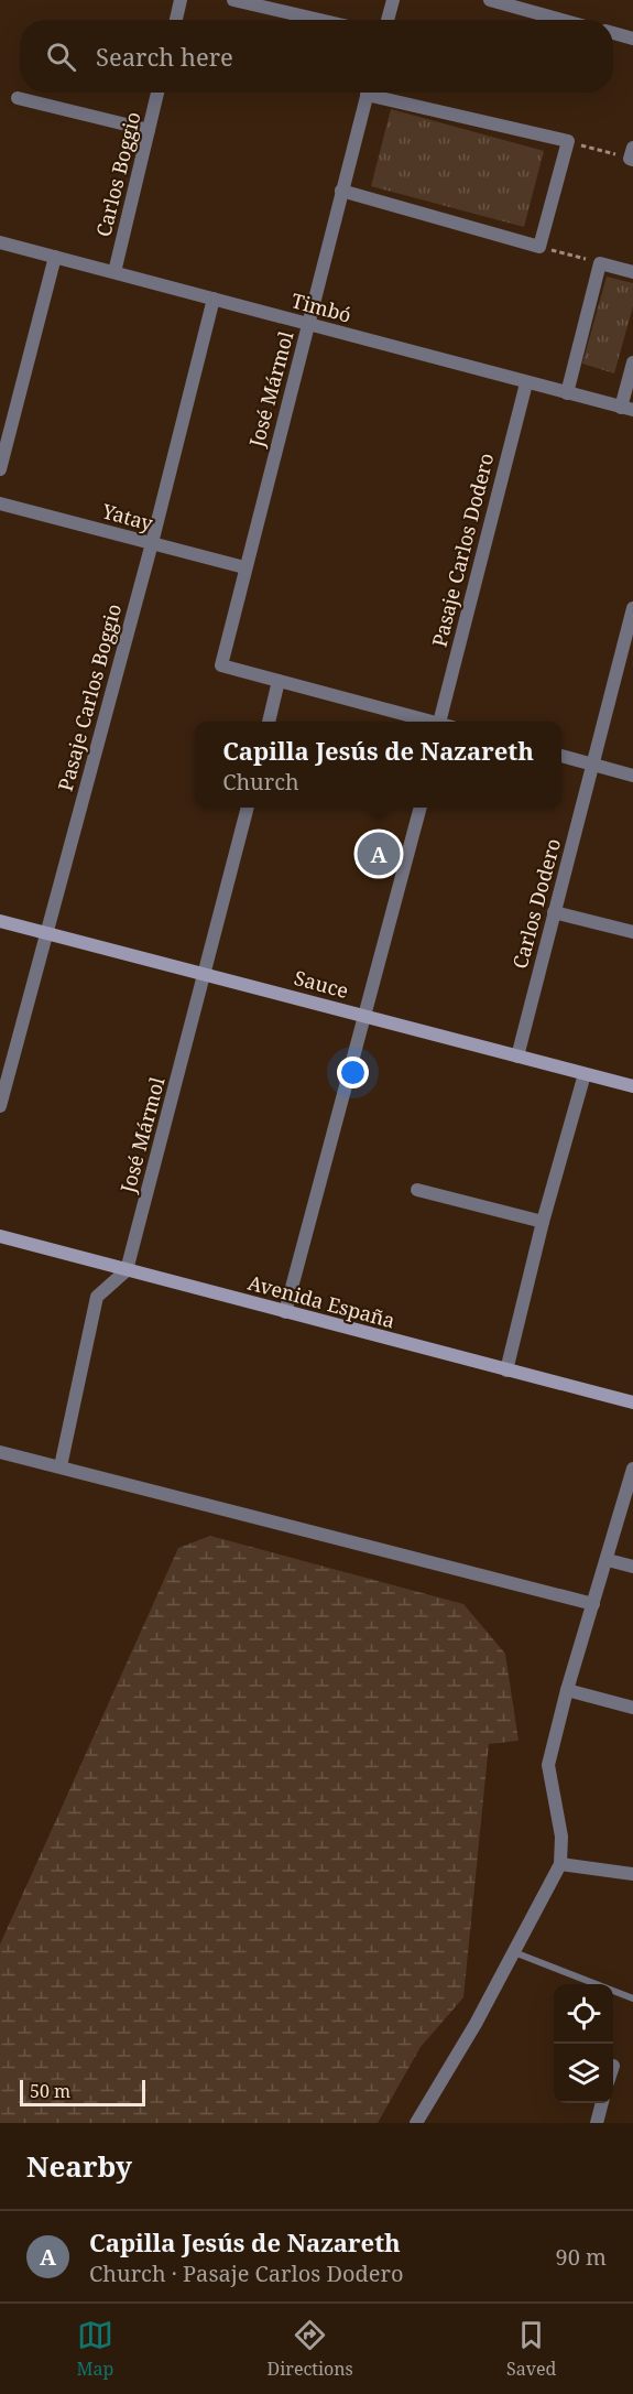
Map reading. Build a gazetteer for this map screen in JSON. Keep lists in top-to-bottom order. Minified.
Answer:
{"streets":{"street":["Carlos Boggio","Timbó","José Mármol","Yatay","Pasaje Carlos Dodero","Pasaje Carlos Boggio","Carlos Dodero","Sauce","Avenida España"]},"crossings":[["Carlos Boggio","Timbó"],["Timbó","José Mármol"],["Timbó","Pasaje Carlos Dodero"],["Timbó","Pasaje Carlos Boggio"],["José Mármol","Yatay"],["José Mármol","Sauce"],["José Mármol","Avenida España"],["Yatay","Pasaje Carlos Boggio"],["Pasaje Carlos Boggio","Sauce"],["Carlos Dodero","Sauce"]],"scale_bar":"50 m","page":{"search":"Search here","popup":["Capilla Jesús de Nazareth","Church"],"pins":"A","scale":"50 m","heading":"Nearby","list":[{"mark":"A","name":"Capilla Jesús de Nazareth","note":"Church · Pasaje Carlos Dodero","value":"90 m"}],"nav":["Map","Directions","Saved"]}}
